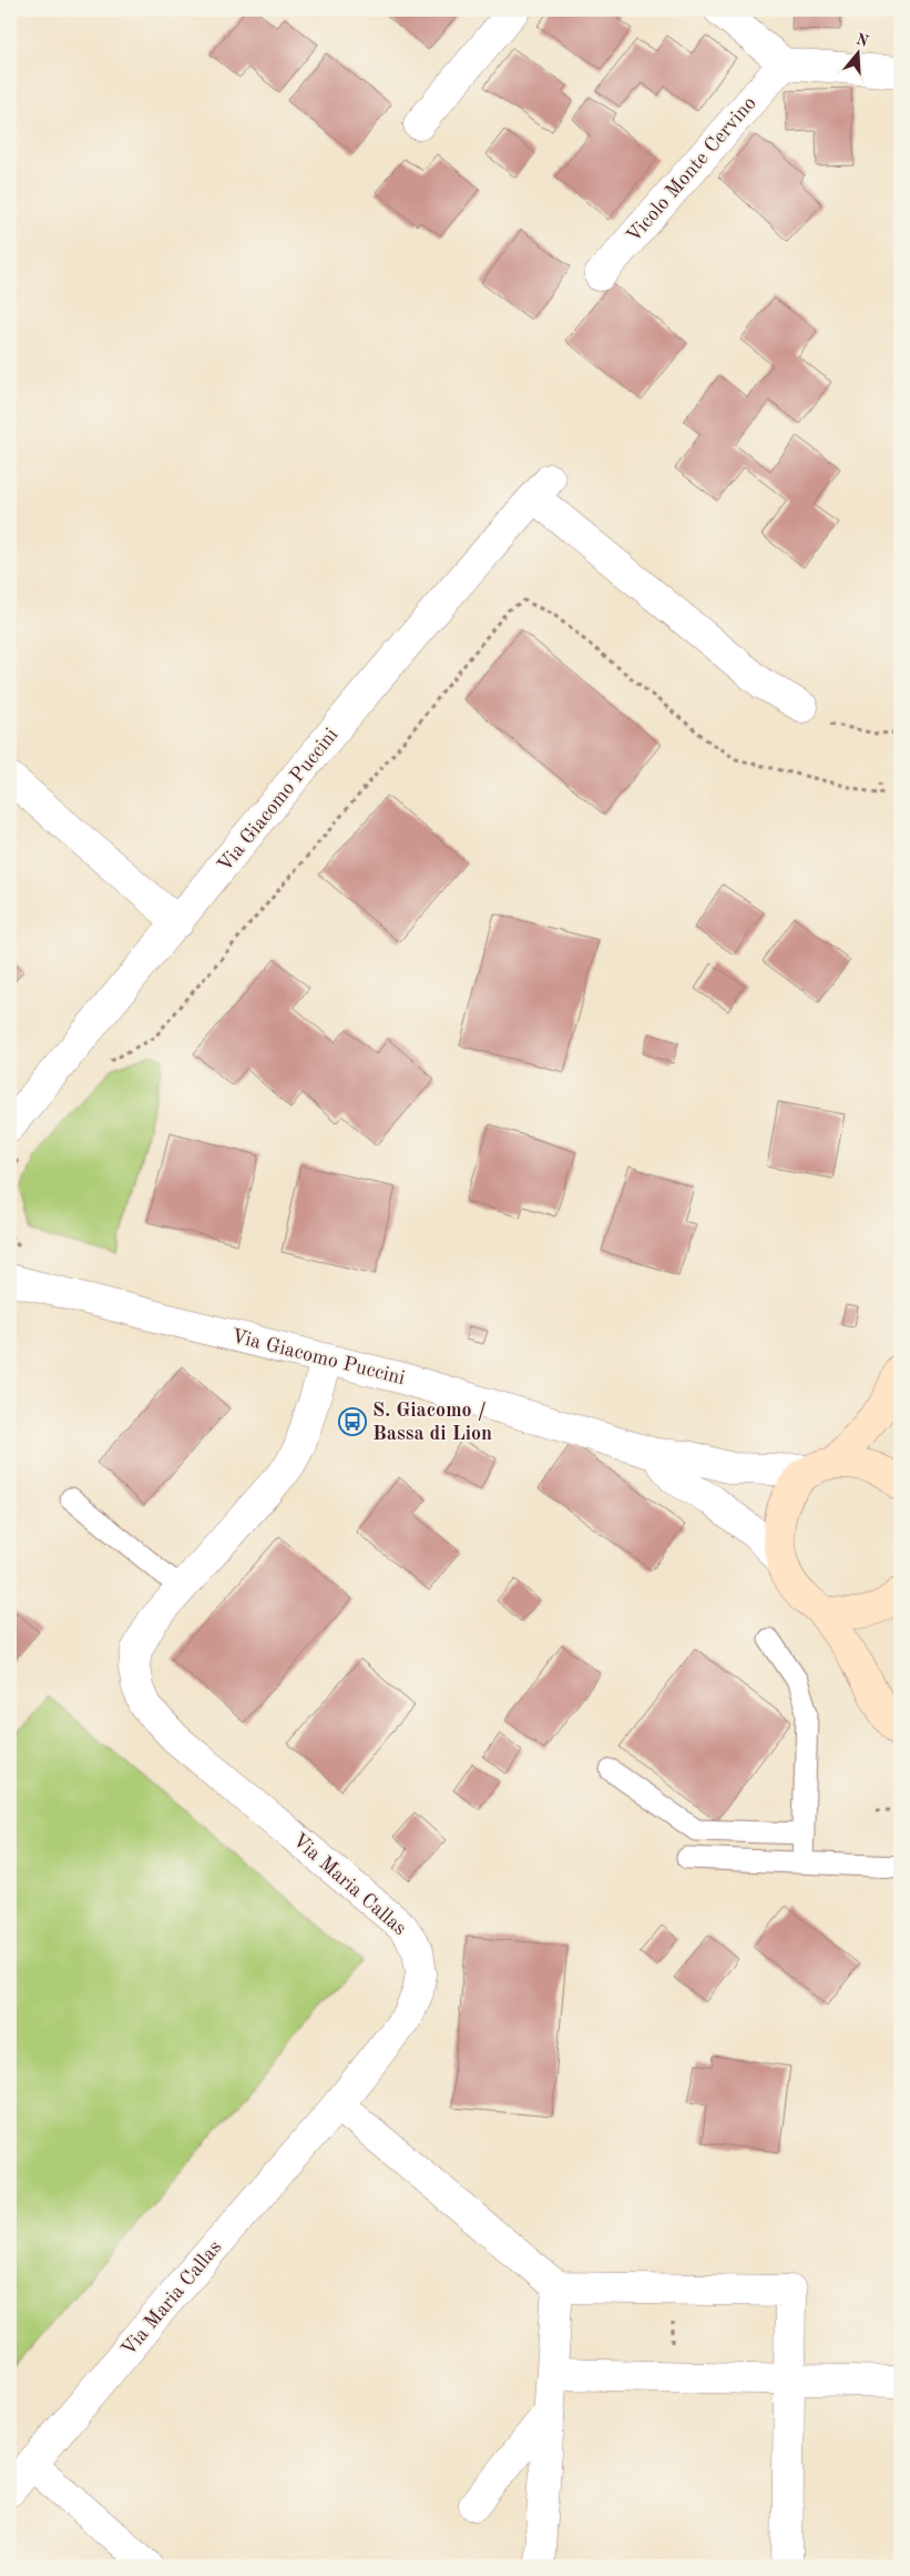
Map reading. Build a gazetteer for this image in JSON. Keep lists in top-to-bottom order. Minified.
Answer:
{"streets":{"street":["Vicolo Monte Cervino","Via Giacomo Puccini","Via Maria Callas"]},"crossings":[["Via Giacomo Puccini","Via Maria Callas"]],"places":{"bus stop":["S. Giacomo / Bassa di Lion"]},"north":"top"}
